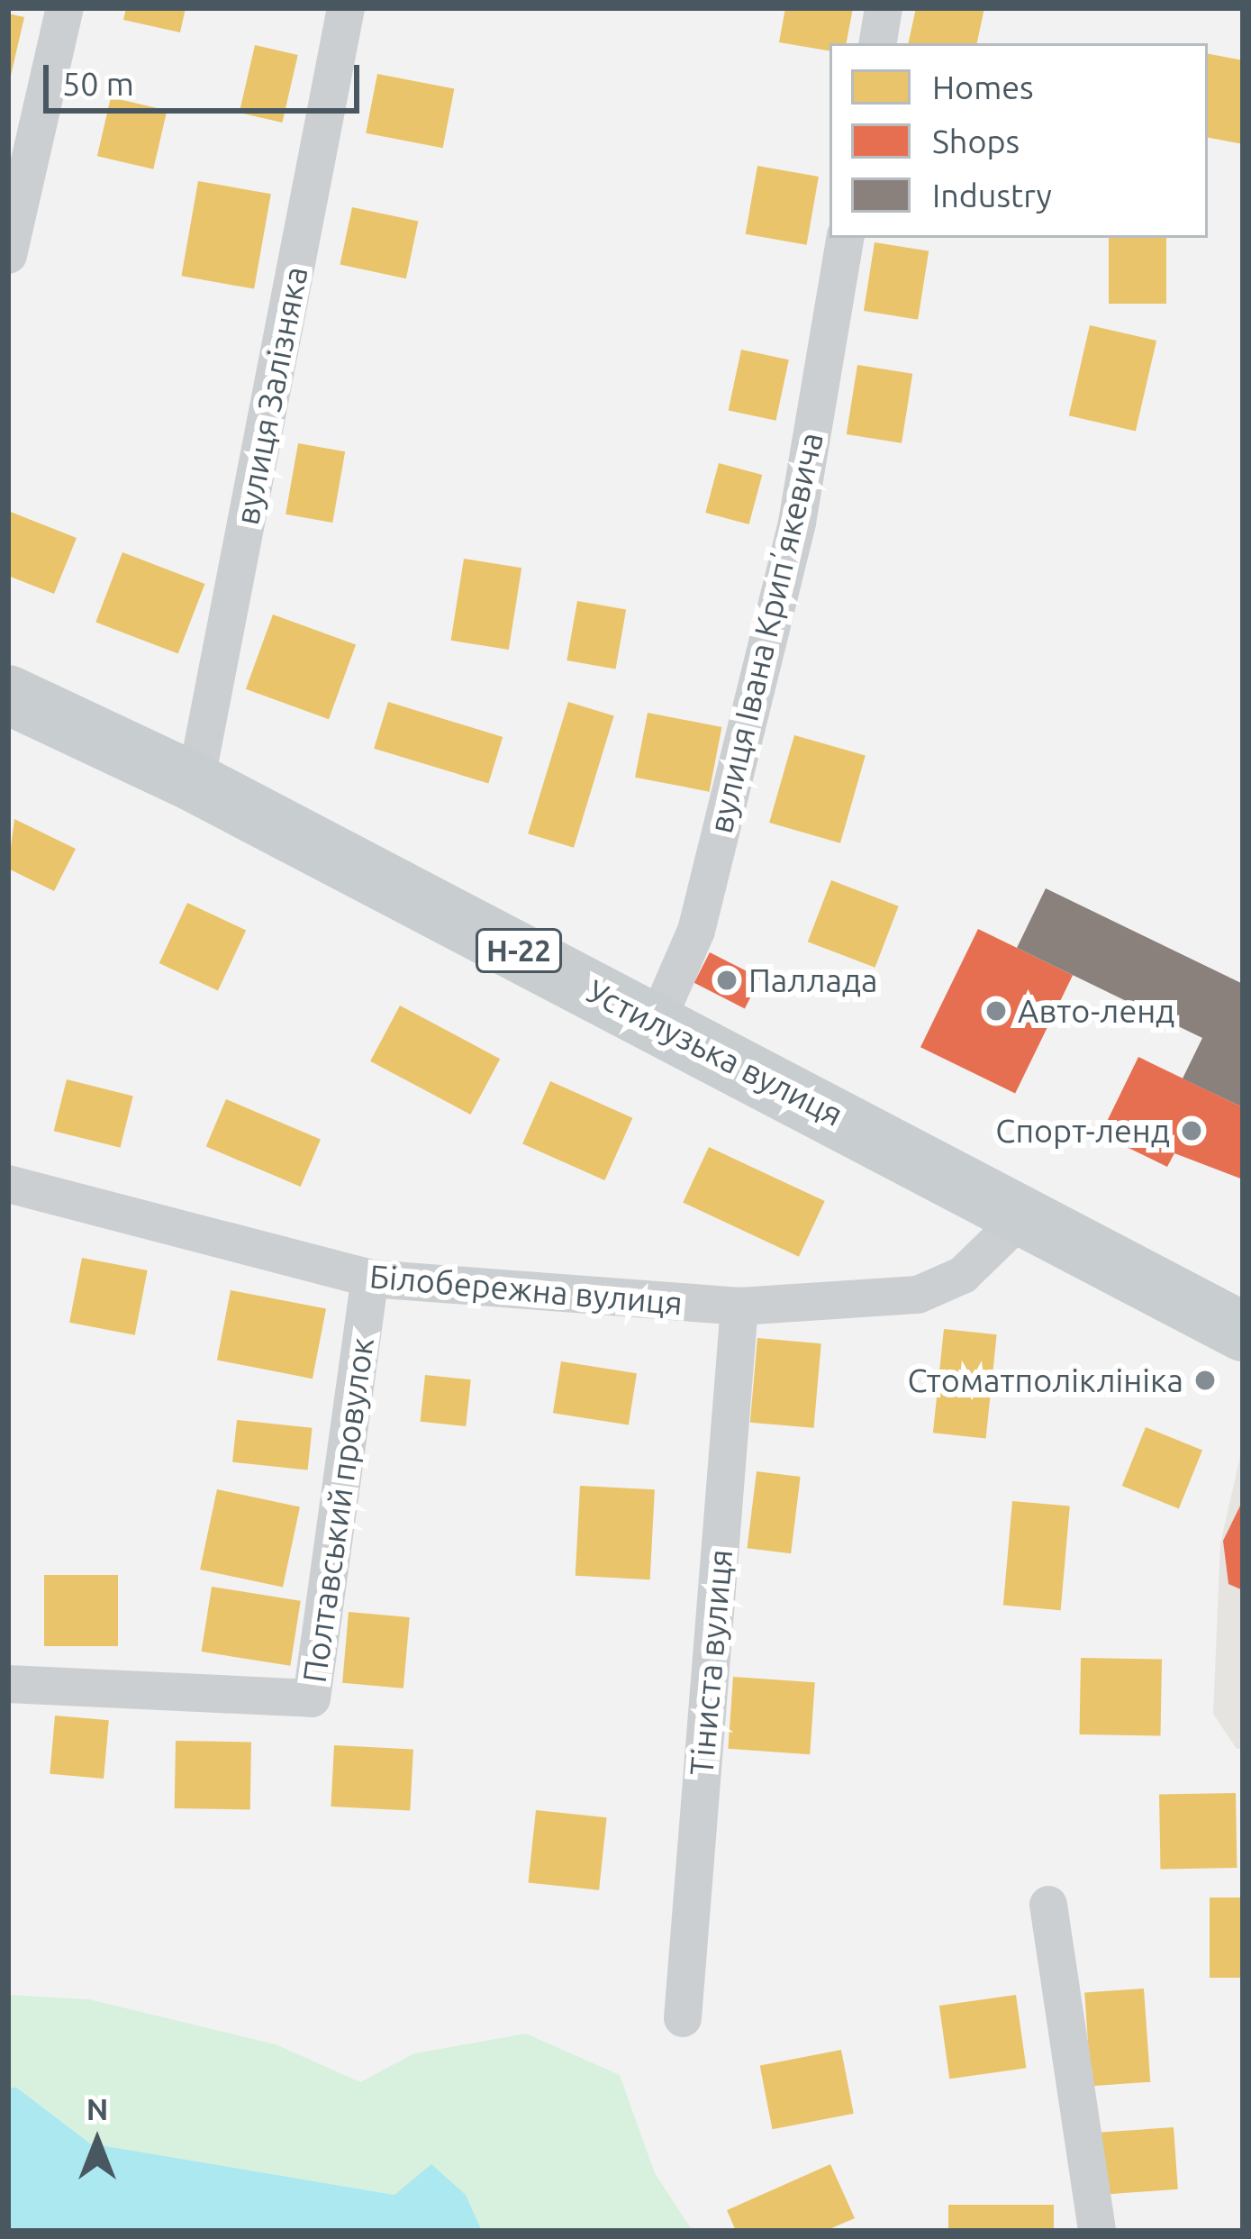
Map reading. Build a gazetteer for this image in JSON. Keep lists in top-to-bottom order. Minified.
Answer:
{"streets":{"main road":["Н-22","Устилузька вулиця"],"street":["вулиця Залізняка","вулиця Івана Крипʼякевича","Білобережна вулиця","Полтавський провулок","Тіниста вулиця"]},"crossings":[["вулиця Залізняка","Устилузька вулиця"],["вулиця Івана Крипʼякевича","Устилузька вулиця"],["Устилузька вулиця","Білобережна вулиця"],["Білобережна вулиця","Полтавський провулок"],["Білобережна вулиця","Тіниста вулиця"]],"places":["Паллада","Авто-ленд","Спорт-ленд","Стоматполіклініка"],"legend":["Homes","Shops","Industry"],"scale_bar":"50 m","north":"top"}
